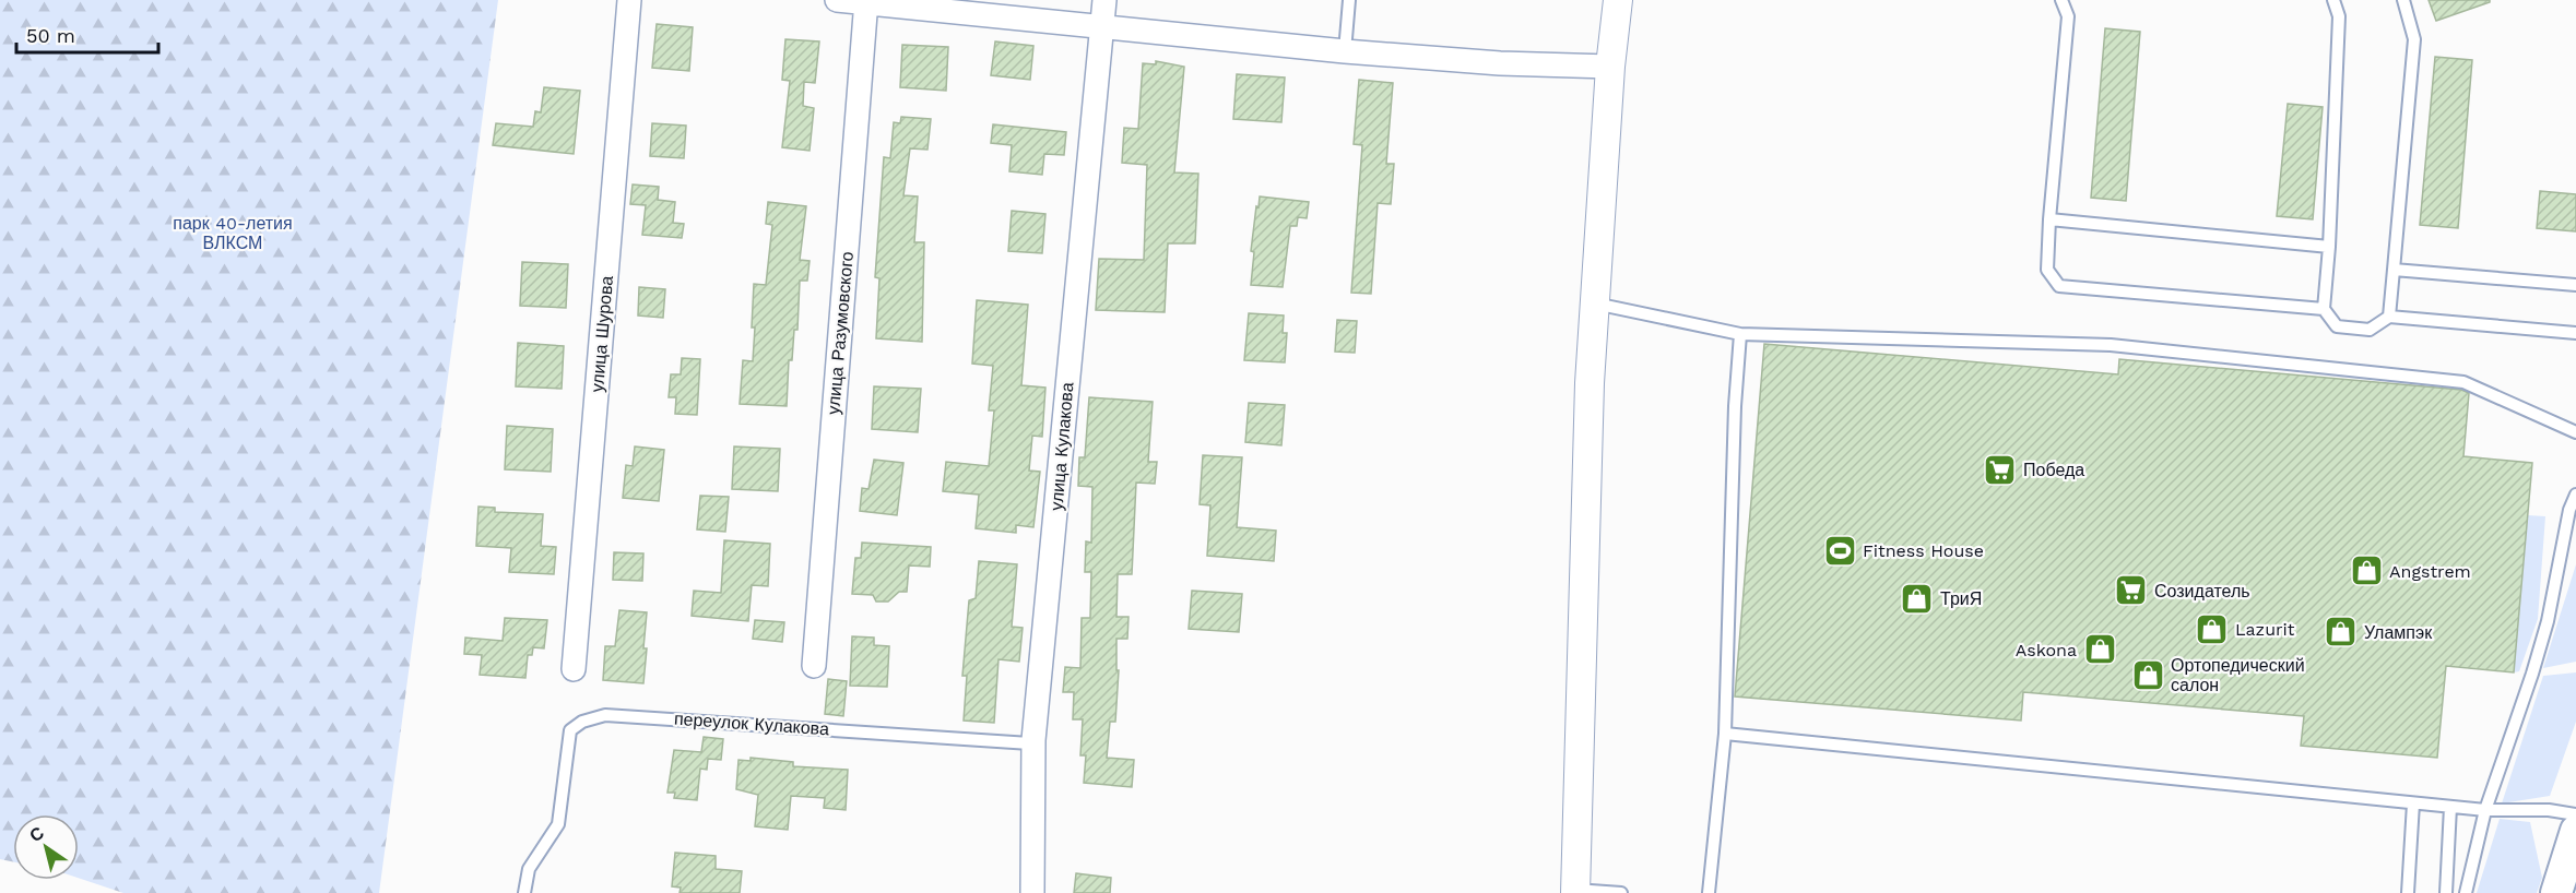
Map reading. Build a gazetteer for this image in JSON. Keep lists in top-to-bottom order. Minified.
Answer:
{"streets":{"street":["улица Разумовского","улица Шурова","улица Кулакова"],"lane":["переулок Кулакова"]},"parks":["парк 40-летия ВЛКСМ"],"places":{"supermarket":["Победа","Созидатель"],"sports":["Fitness House"],"shop":["Angstrem","ТриЯ","Lazurit","Улампэк","Askona","Ортопедический салон"]},"scale_bar":"50 m","north":"top left"}
